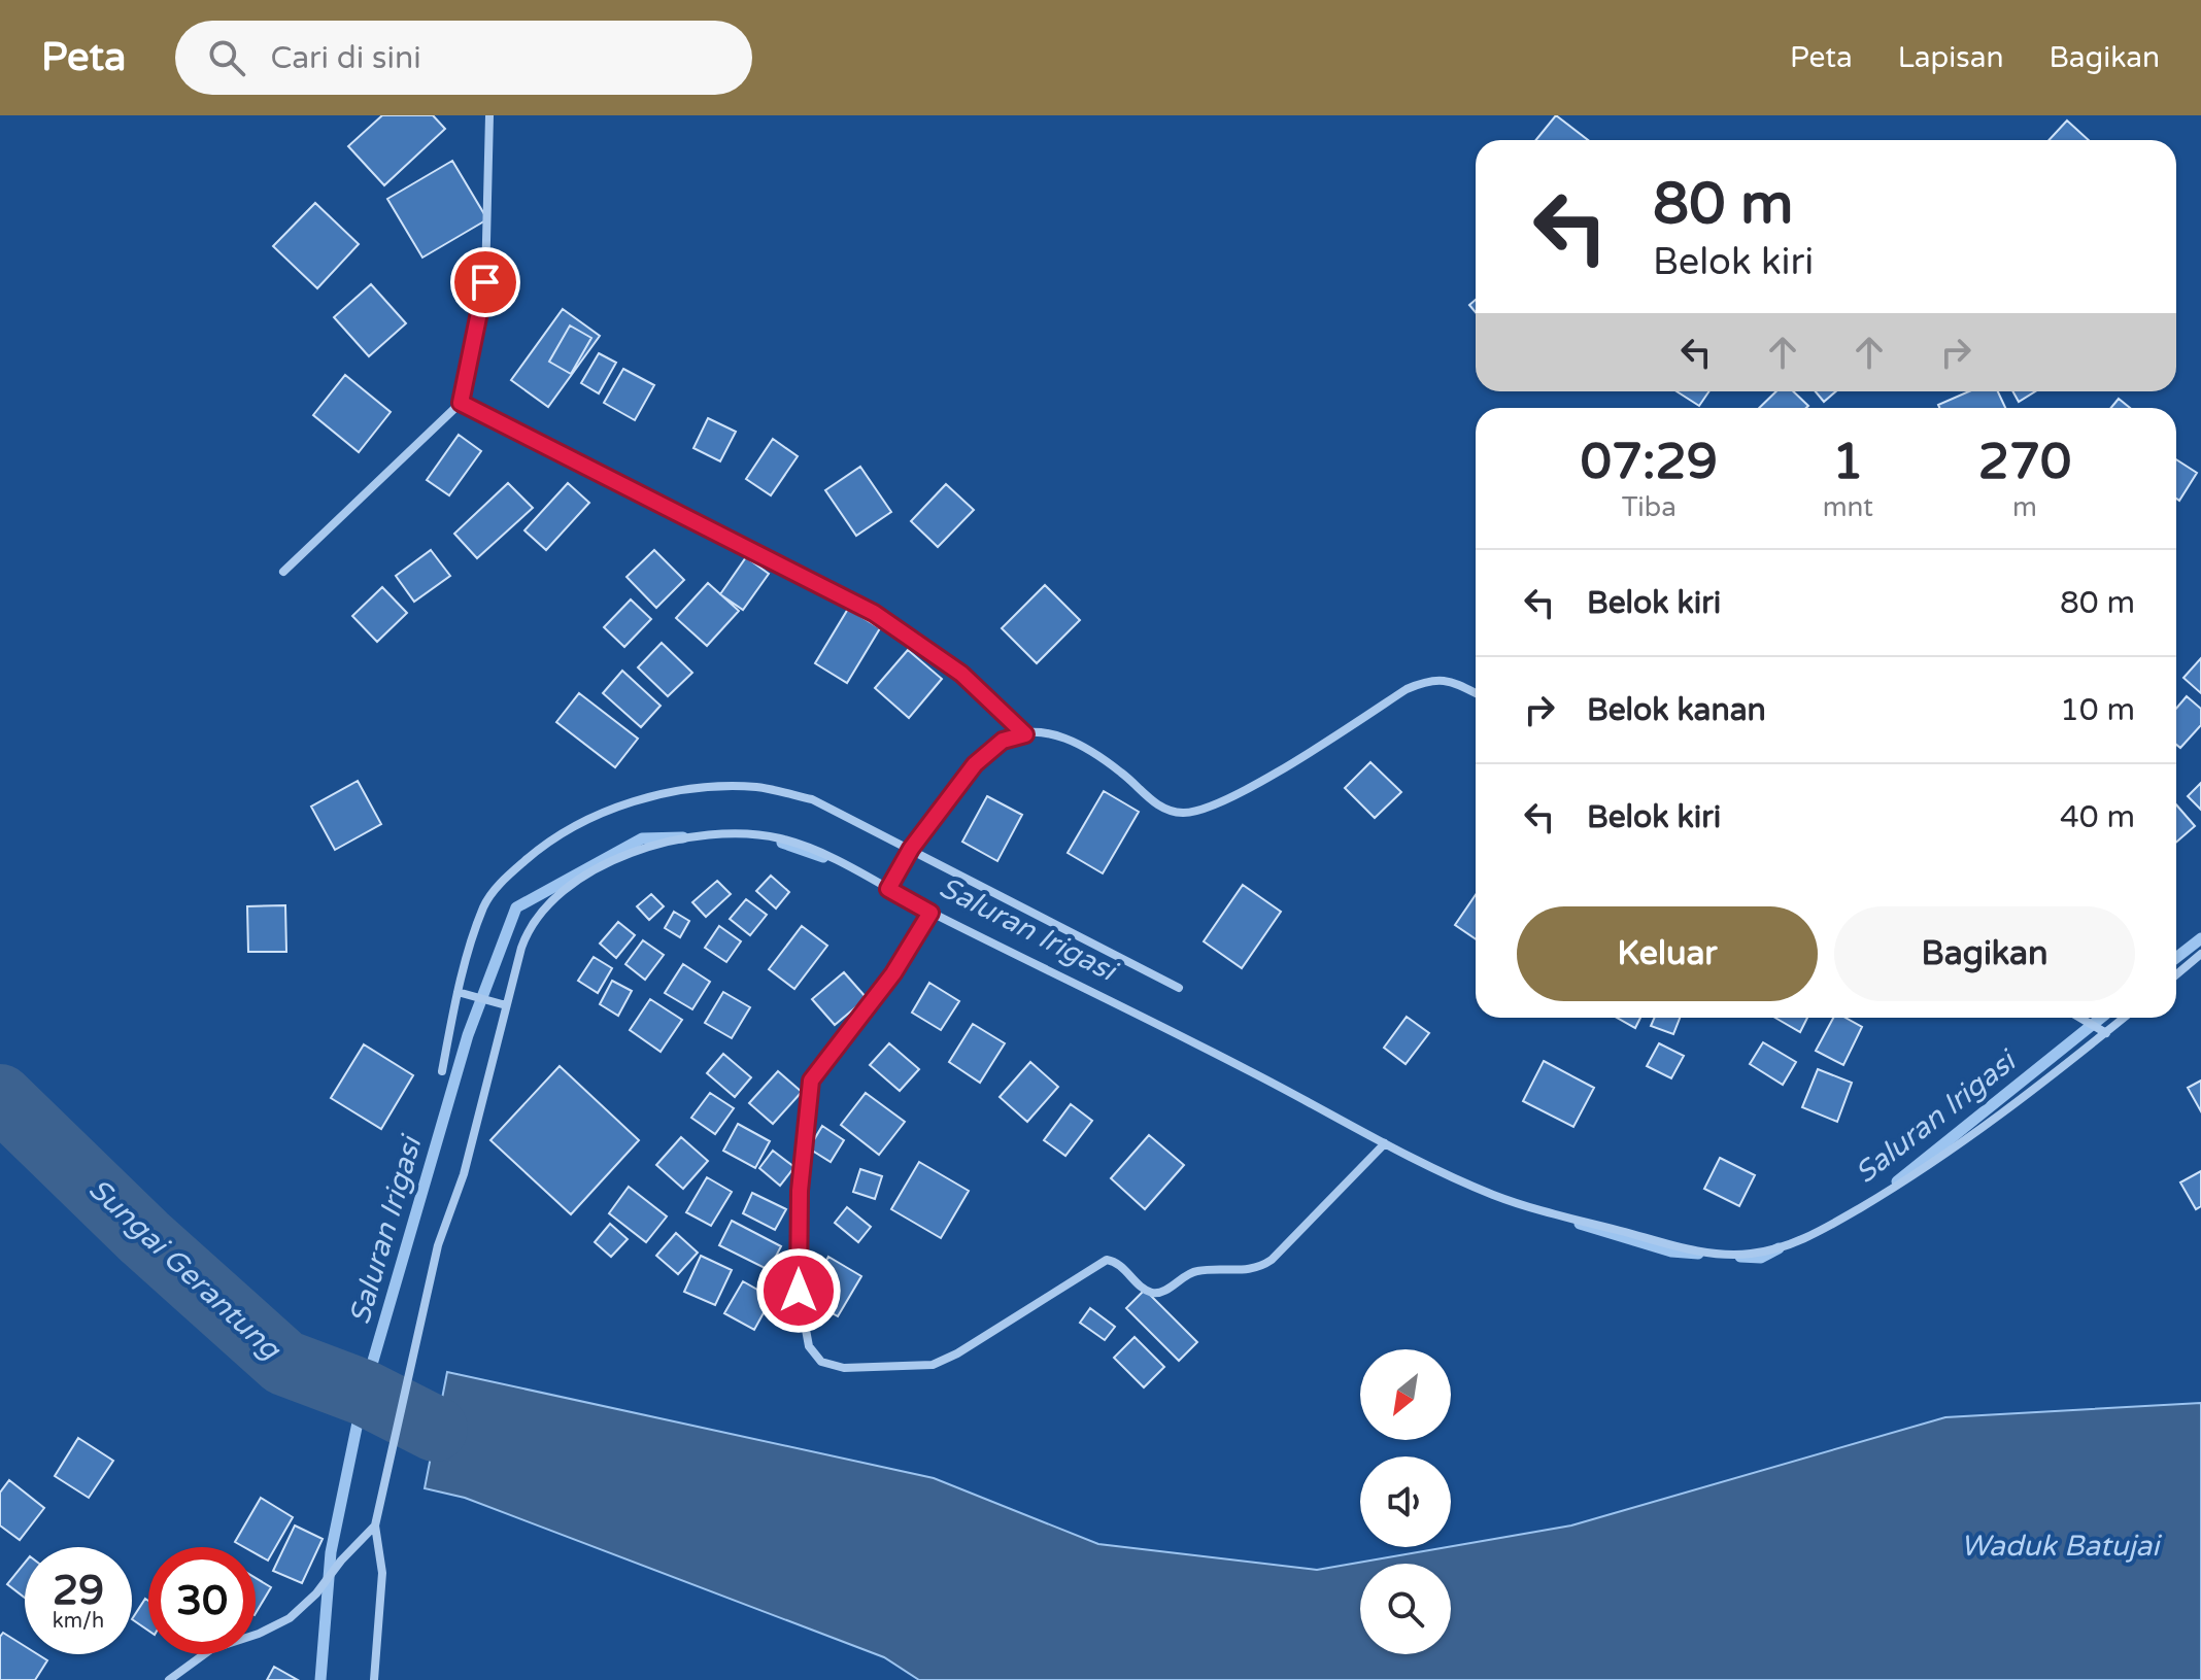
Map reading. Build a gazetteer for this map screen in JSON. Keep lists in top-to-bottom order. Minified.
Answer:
{"water":["Saluran Irigasi","Sungai Gerantung","Waduk Batujai"],"north":"bottom left","page":{"header":"Peta","search":"Cari di sini","nav":["Peta","Lapisan","Bagikan"],"turn":["80 m","Belok kiri"],"eta":["07:29","Tiba","1","mnt","270","m"],"list":[{"name":"Belok kiri","value":"80 m"},{"name":"Belok kanan","value":"10 m"},{"name":"Belok kiri","value":"40 m"}],"buttons":["Keluar","Bagikan"],"speed":"29 km/h","limit":"30"}}
